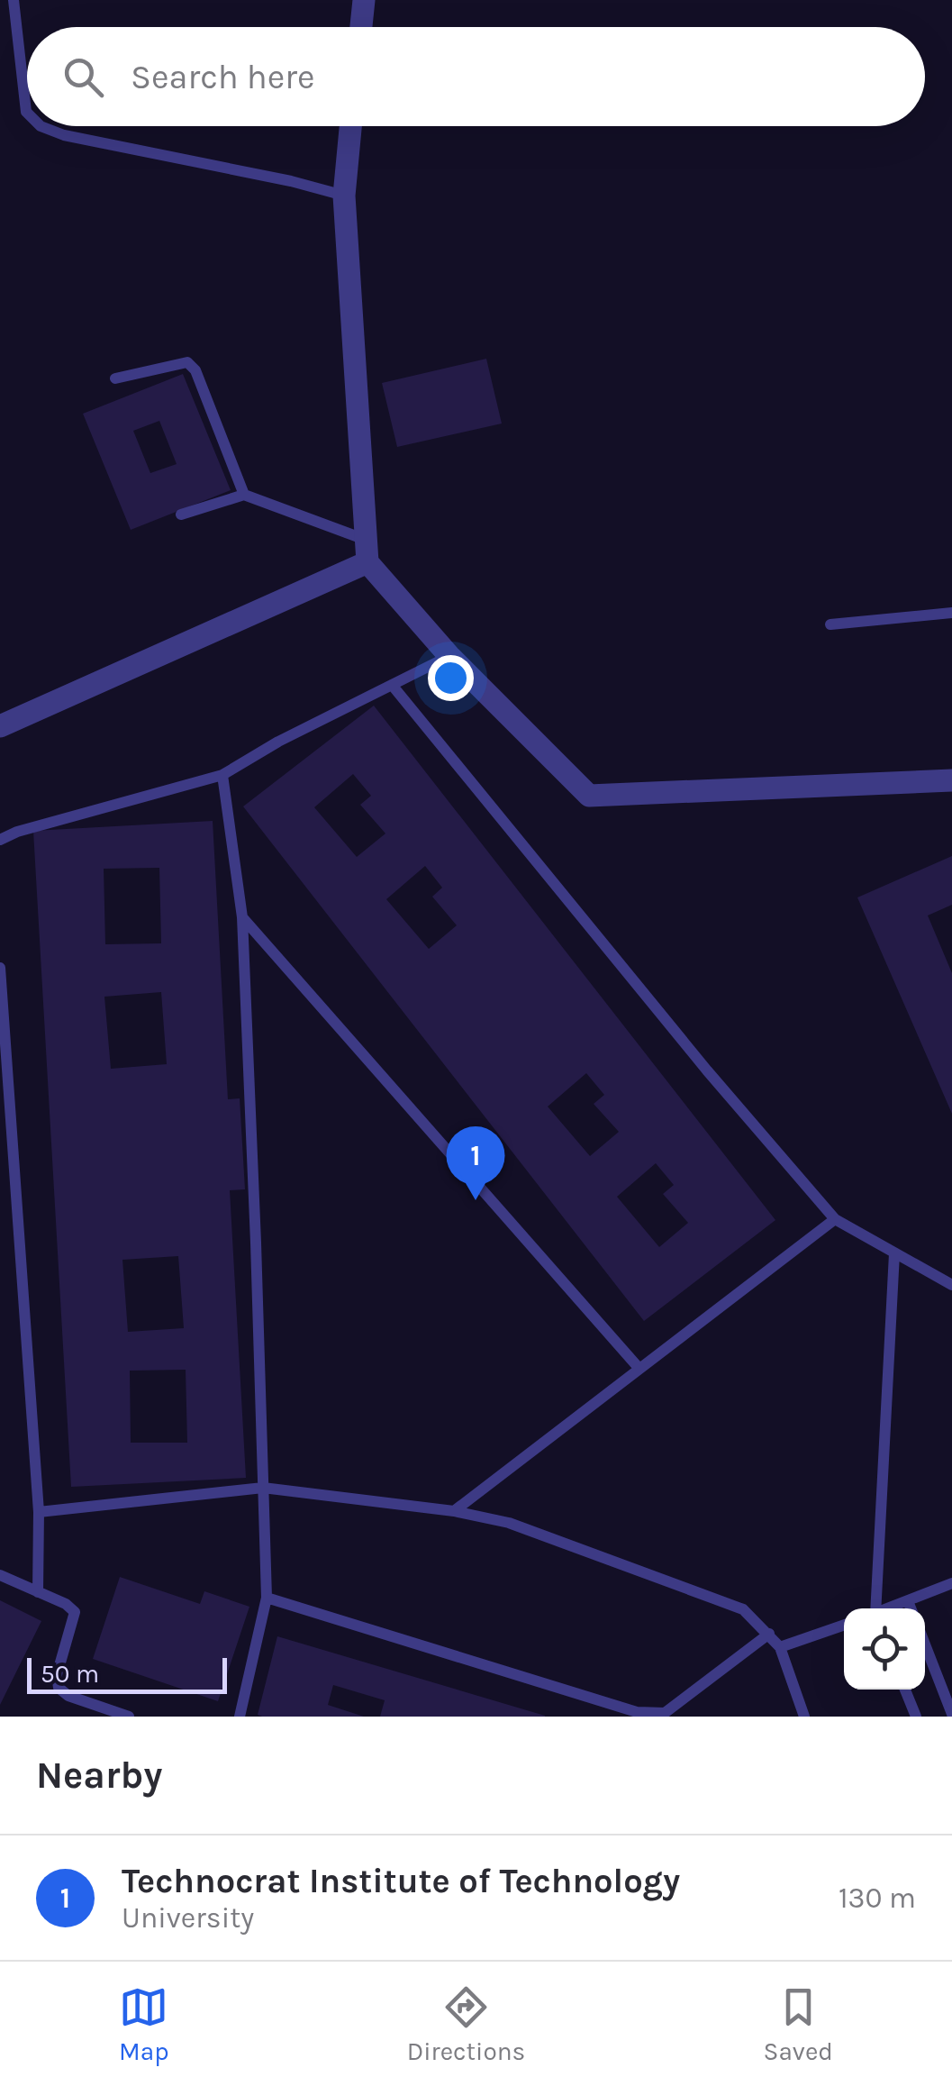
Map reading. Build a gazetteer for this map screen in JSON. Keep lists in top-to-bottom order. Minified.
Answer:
{"scale_bar":"50 m","page":{"search":"Search here","pins":"1","scale":"50 m","heading":"Nearby","list":[{"mark":"1","name":"Technocrat Institute of Technology","note":"University","value":"130 m"}],"nav":["Map","Directions","Saved"]}}
